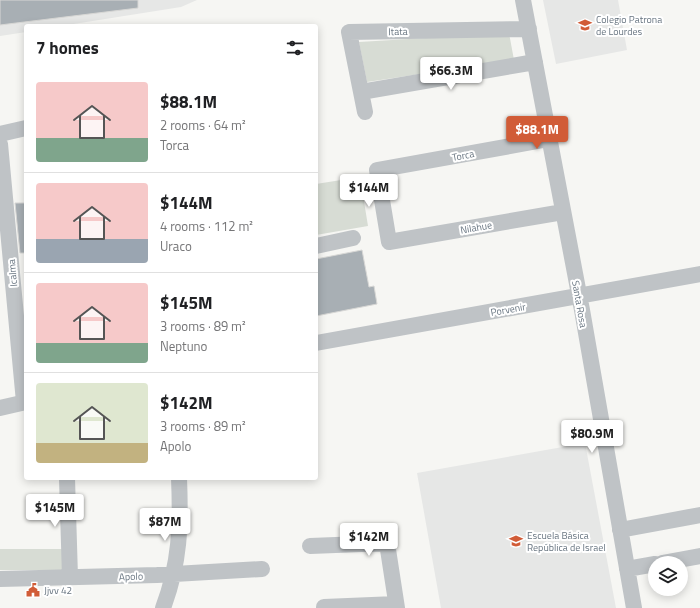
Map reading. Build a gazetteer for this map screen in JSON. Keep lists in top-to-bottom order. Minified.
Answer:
{"streets":{"street":["Itata","Torca","Nilahue","Icalma","Santa Rosa","Porvenir","Apolo"]},"crossings":[["Itata","Santa Rosa"],["Torca","Nilahue"],["Torca","Santa Rosa"],["Nilahue","Santa Rosa"],["Santa Rosa","Porvenir"]],"places":{"school or university":["Colegio Patrona de Lourdes","Escuela Básica República de Israel"],"public building":["Jjvv 42"]},"page":{"heading":"7 homes","price":["$66.3M","$88.1M","$144M","$80.9M","$145M","$87M","$142M"],"list":[{"name":"$88.1M","note":"2 rooms · 64 m² · Torca"},{"name":"$144M","note":"4 rooms · 112 m² · Uraco"},{"name":"$145M","note":"3 rooms · 89 m² · Neptuno"},{"name":"$142M","note":"3 rooms · 89 m² · Apolo"}]}}
